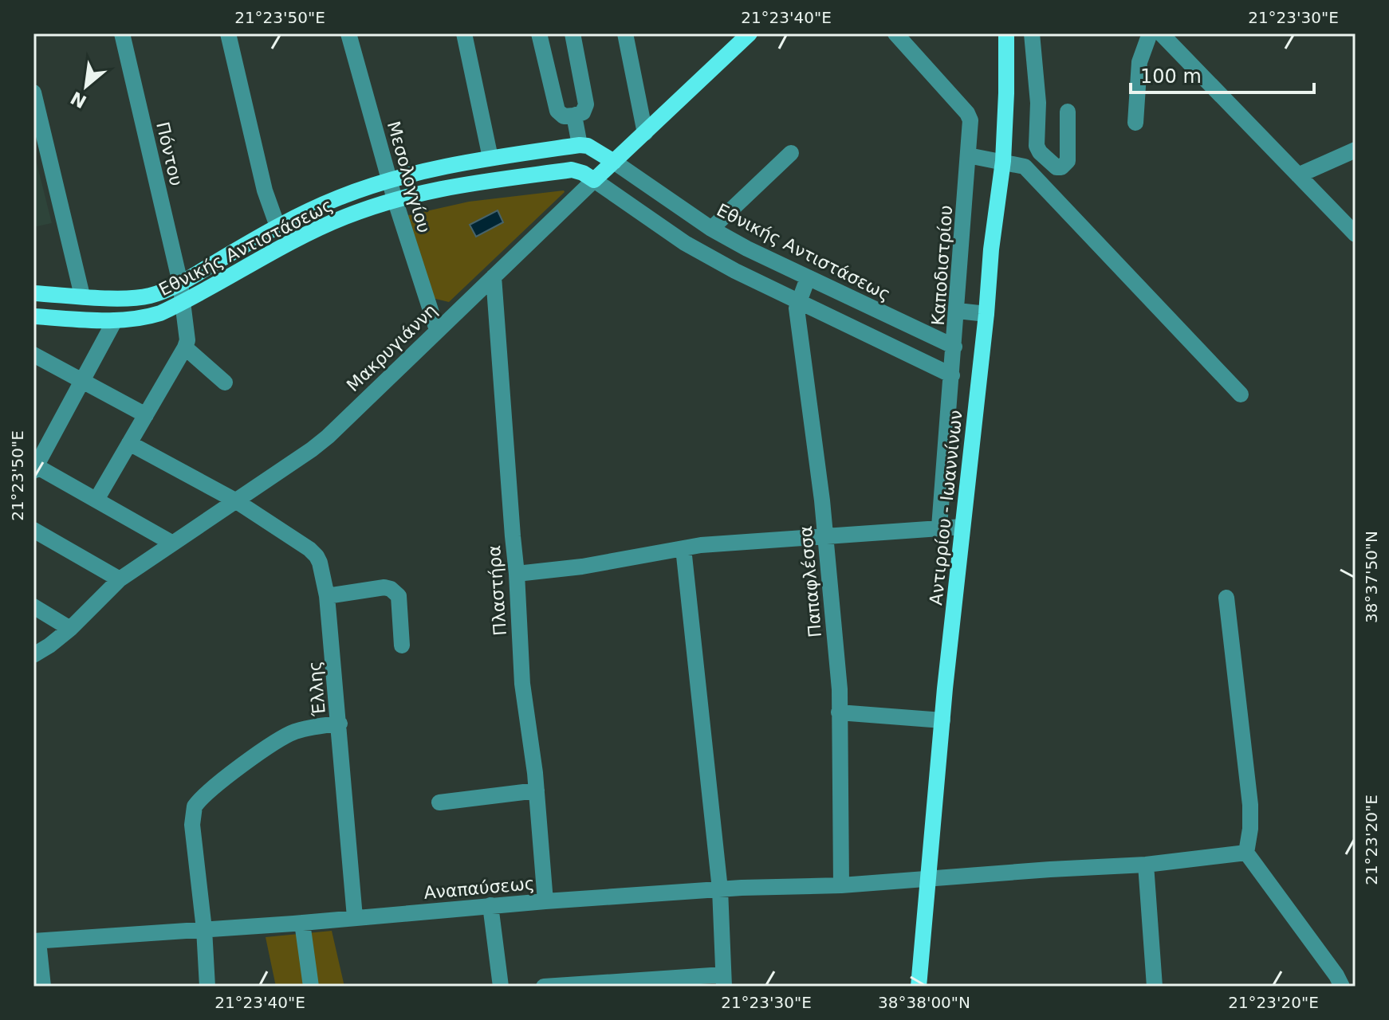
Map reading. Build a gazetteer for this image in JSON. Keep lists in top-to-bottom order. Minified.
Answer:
{"streets":{"main road":["Εθνικής Αντιστάσεως","Μακρυγιάννη","Αντιρρίου - Ιωαννίνων"],"street":["Πόντου","Μεσολογγίου","Καποδιστρίου","Παπαφλέσσα","Πλαστήρα","Έλλης","Αναπαύσεως"]},"crossings":[["Πόντου","Εθνικής Αντιστάσεως"],["Μεσολογγίου","Εθνικής Αντιστάσεως"],["Μεσολογγίου","Μακρυγιάννη"],["Εθνικής Αντιστάσεως","Καποδιστρίου"],["Εθνικής Αντιστάσεως","Μακρυγιάννη"],["Εθνικής Αντιστάσεως","Παπαφλέσσα"],["Μακρυγιάννη","Πλαστήρα"],["Μακρυγιάννη","Έλλης"],["Αντιρρίου - Ιωαννίνων","Αναπαύσεως"],["Παπαφλέσσα","Αναπαύσεως"],["Πλαστήρα","Αναπαύσεως"],["Έλλης","Αναπαύσεως"]],"scale_bar":"100 m","north":"bottom left","coordinates":["21°23'50\"E","21°23'40\"E","21°23'30\"E","38°37'50\"N","21°23'20\"E","38°38'00\"N"]}
